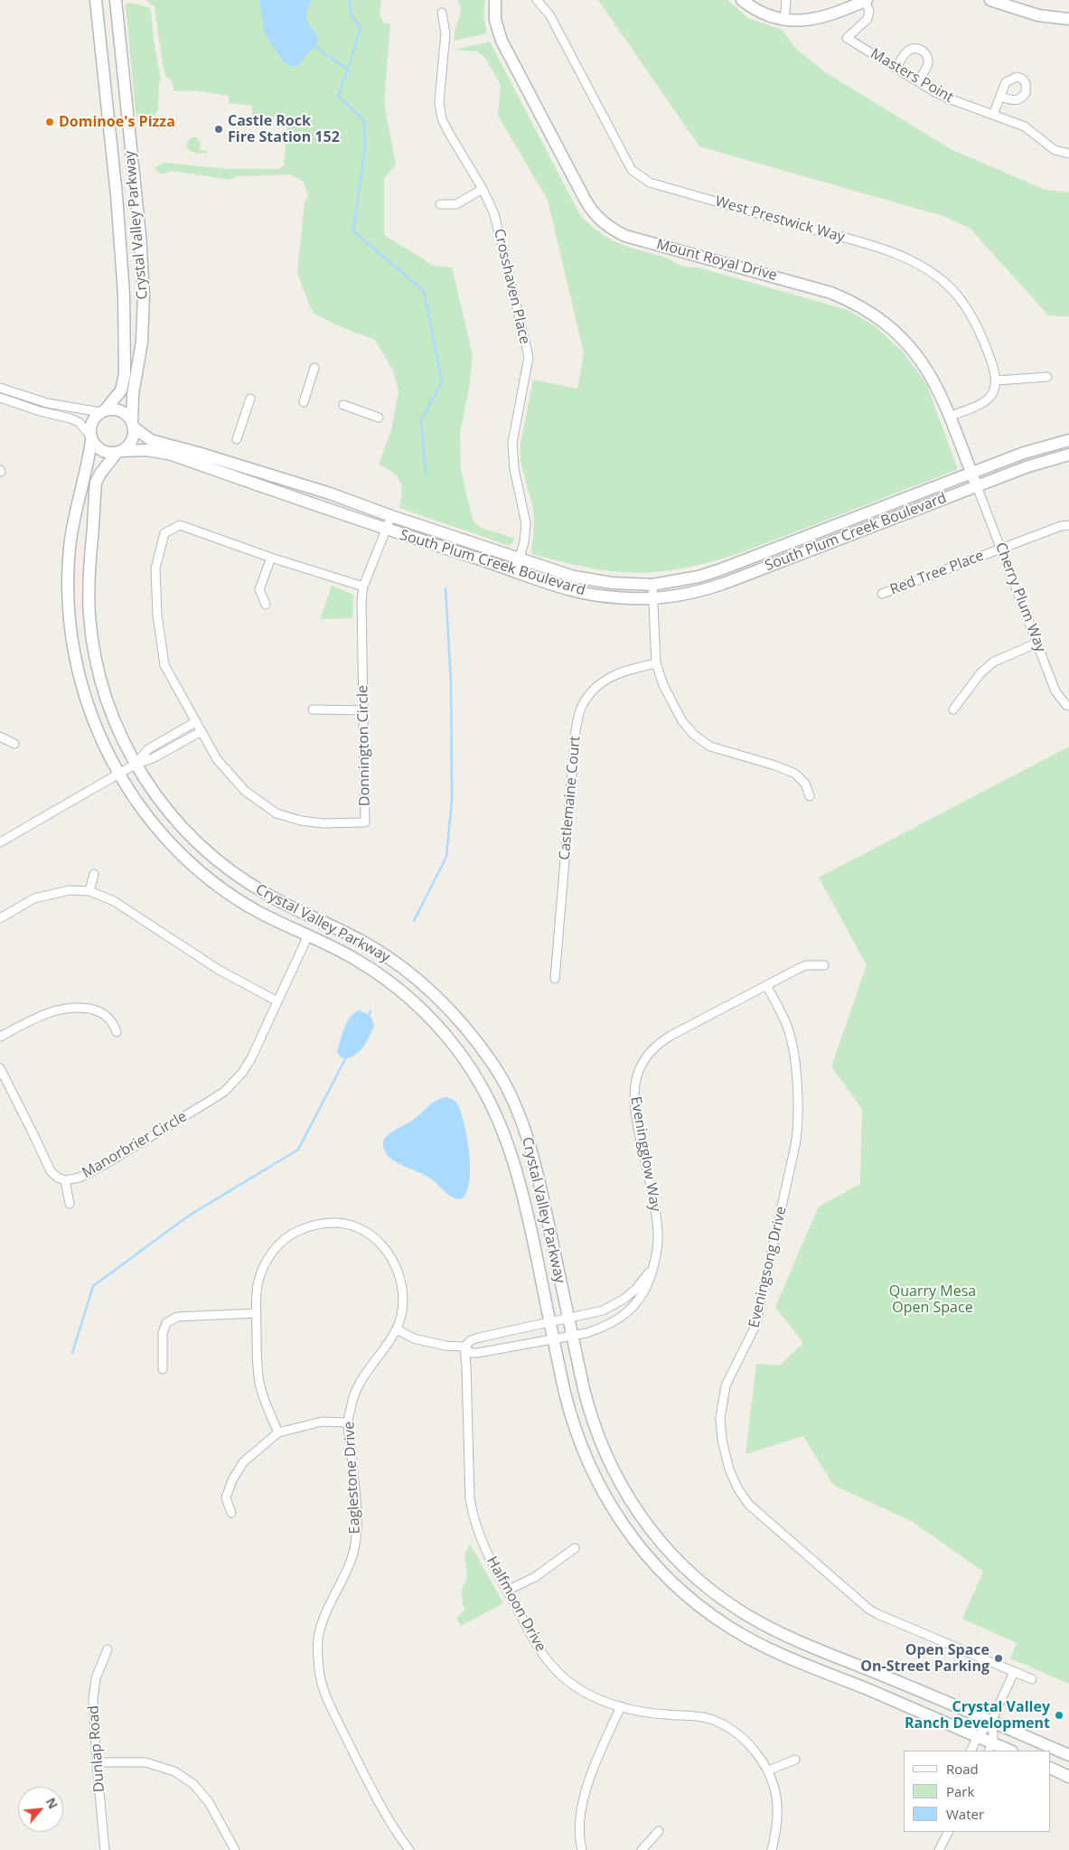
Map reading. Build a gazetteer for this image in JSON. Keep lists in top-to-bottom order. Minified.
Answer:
{"streets":{"main road":["Crystal Valley Parkway","Mount Royal Drive","South Plum Creek Boulevard"],"street":["Masters Point","West Prestwick Way","Crosshaven Place","Red Tree Place","Cherry Plum Way","Donnington Circle","Castlemaine Court","Manorbrier Circle","Eveningglow Way","Eveningsong Drive","Eaglestone Drive","Halfmoon Drive","Dunlap Road"]},"crossings":[["Crystal Valley Parkway","South Plum Creek Boulevard"],["Crystal Valley Parkway","Manorbrier Circle"],["Crystal Valley Parkway","Eveningglow Way"],["Mount Royal Drive","South Plum Creek Boulevard"],["Mount Royal Drive","Cherry Plum Way"],["Crosshaven Place","South Plum Creek Boulevard"],["South Plum Creek Boulevard","Cherry Plum Way"],["South Plum Creek Boulevard","Donnington Circle"],["Red Tree Place","Cherry Plum Way"],["Eveningglow Way","Eveningsong Drive"],["Eveningglow Way","Eaglestone Drive"],["Eveningglow Way","Halfmoon Drive"]],"parks":["Quarry Mesa Open Space"],"places":["Dominoe's Pizza","Castle Rock Fire Station 152","Open Space On-Street Parking","Crystal Valley Ranch Development"],"legend":["Road","Park","Water"],"north":"top right"}
